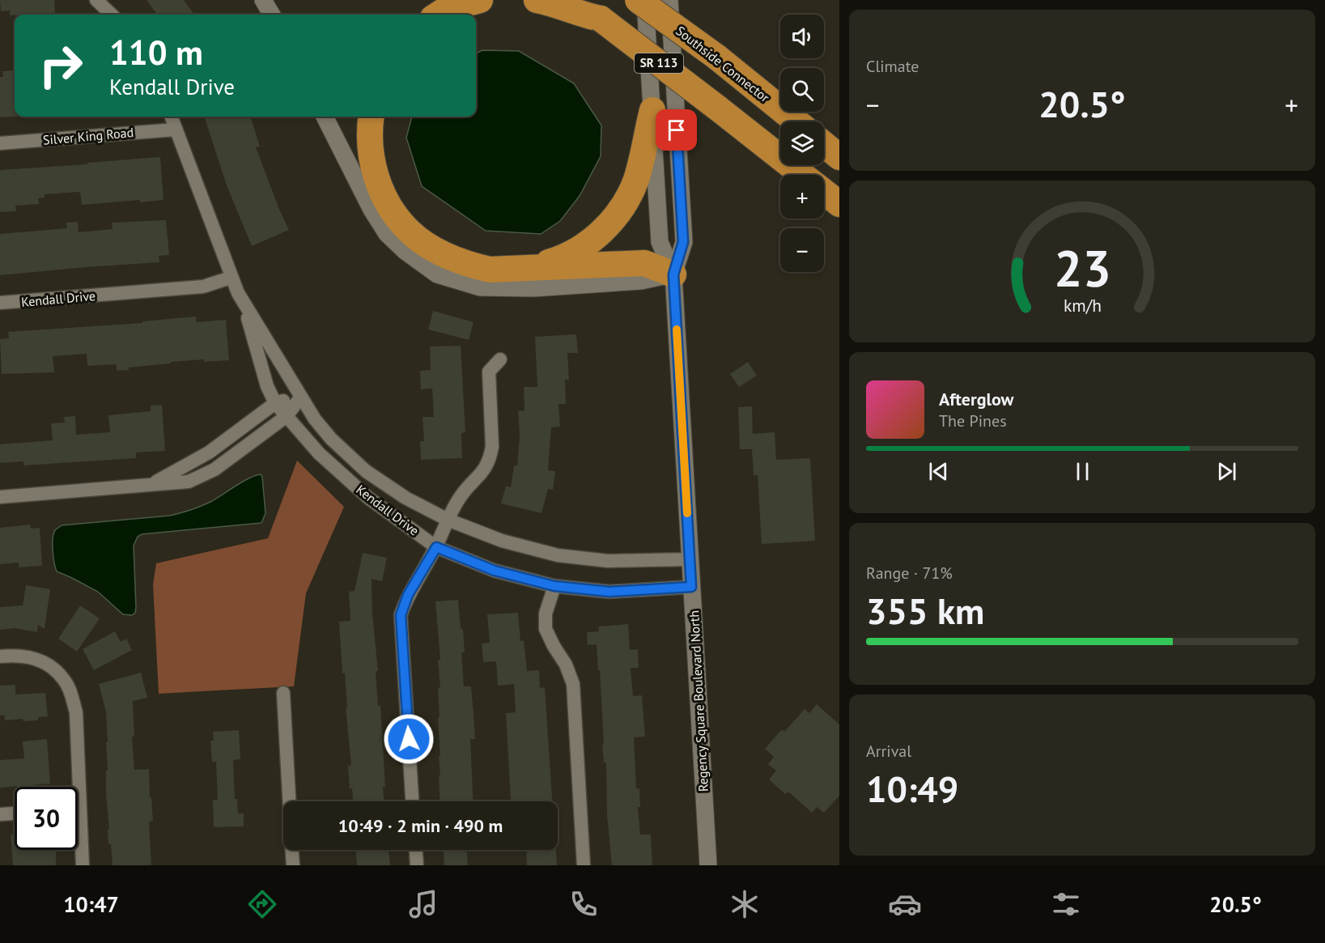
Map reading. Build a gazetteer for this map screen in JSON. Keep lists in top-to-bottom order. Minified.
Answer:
{"streets":{"highway":["SR 113","Southside Connector"],"street":["Silver King Road","Kendall Drive","Regency Square Boulevard North"]},"crossings":[["Silver King Road","Kendall Drive"],["Kendall Drive","Regency Square Boulevard North"]],"page":{"tile":["Climate",["Range · 71%","355 km"],["Arrival","10:49"]],"map_buttons":["+","−"],"turn":["110 m","Kendall Drive"],"heat":["−","20.5°","+"],"song":["Afterglow","The Pines"],"limit":"30","trip":"10:49 · 2 min · 490 m","tabs":["10:47","20.5°"],"gauge":["23","km/h"]}}
